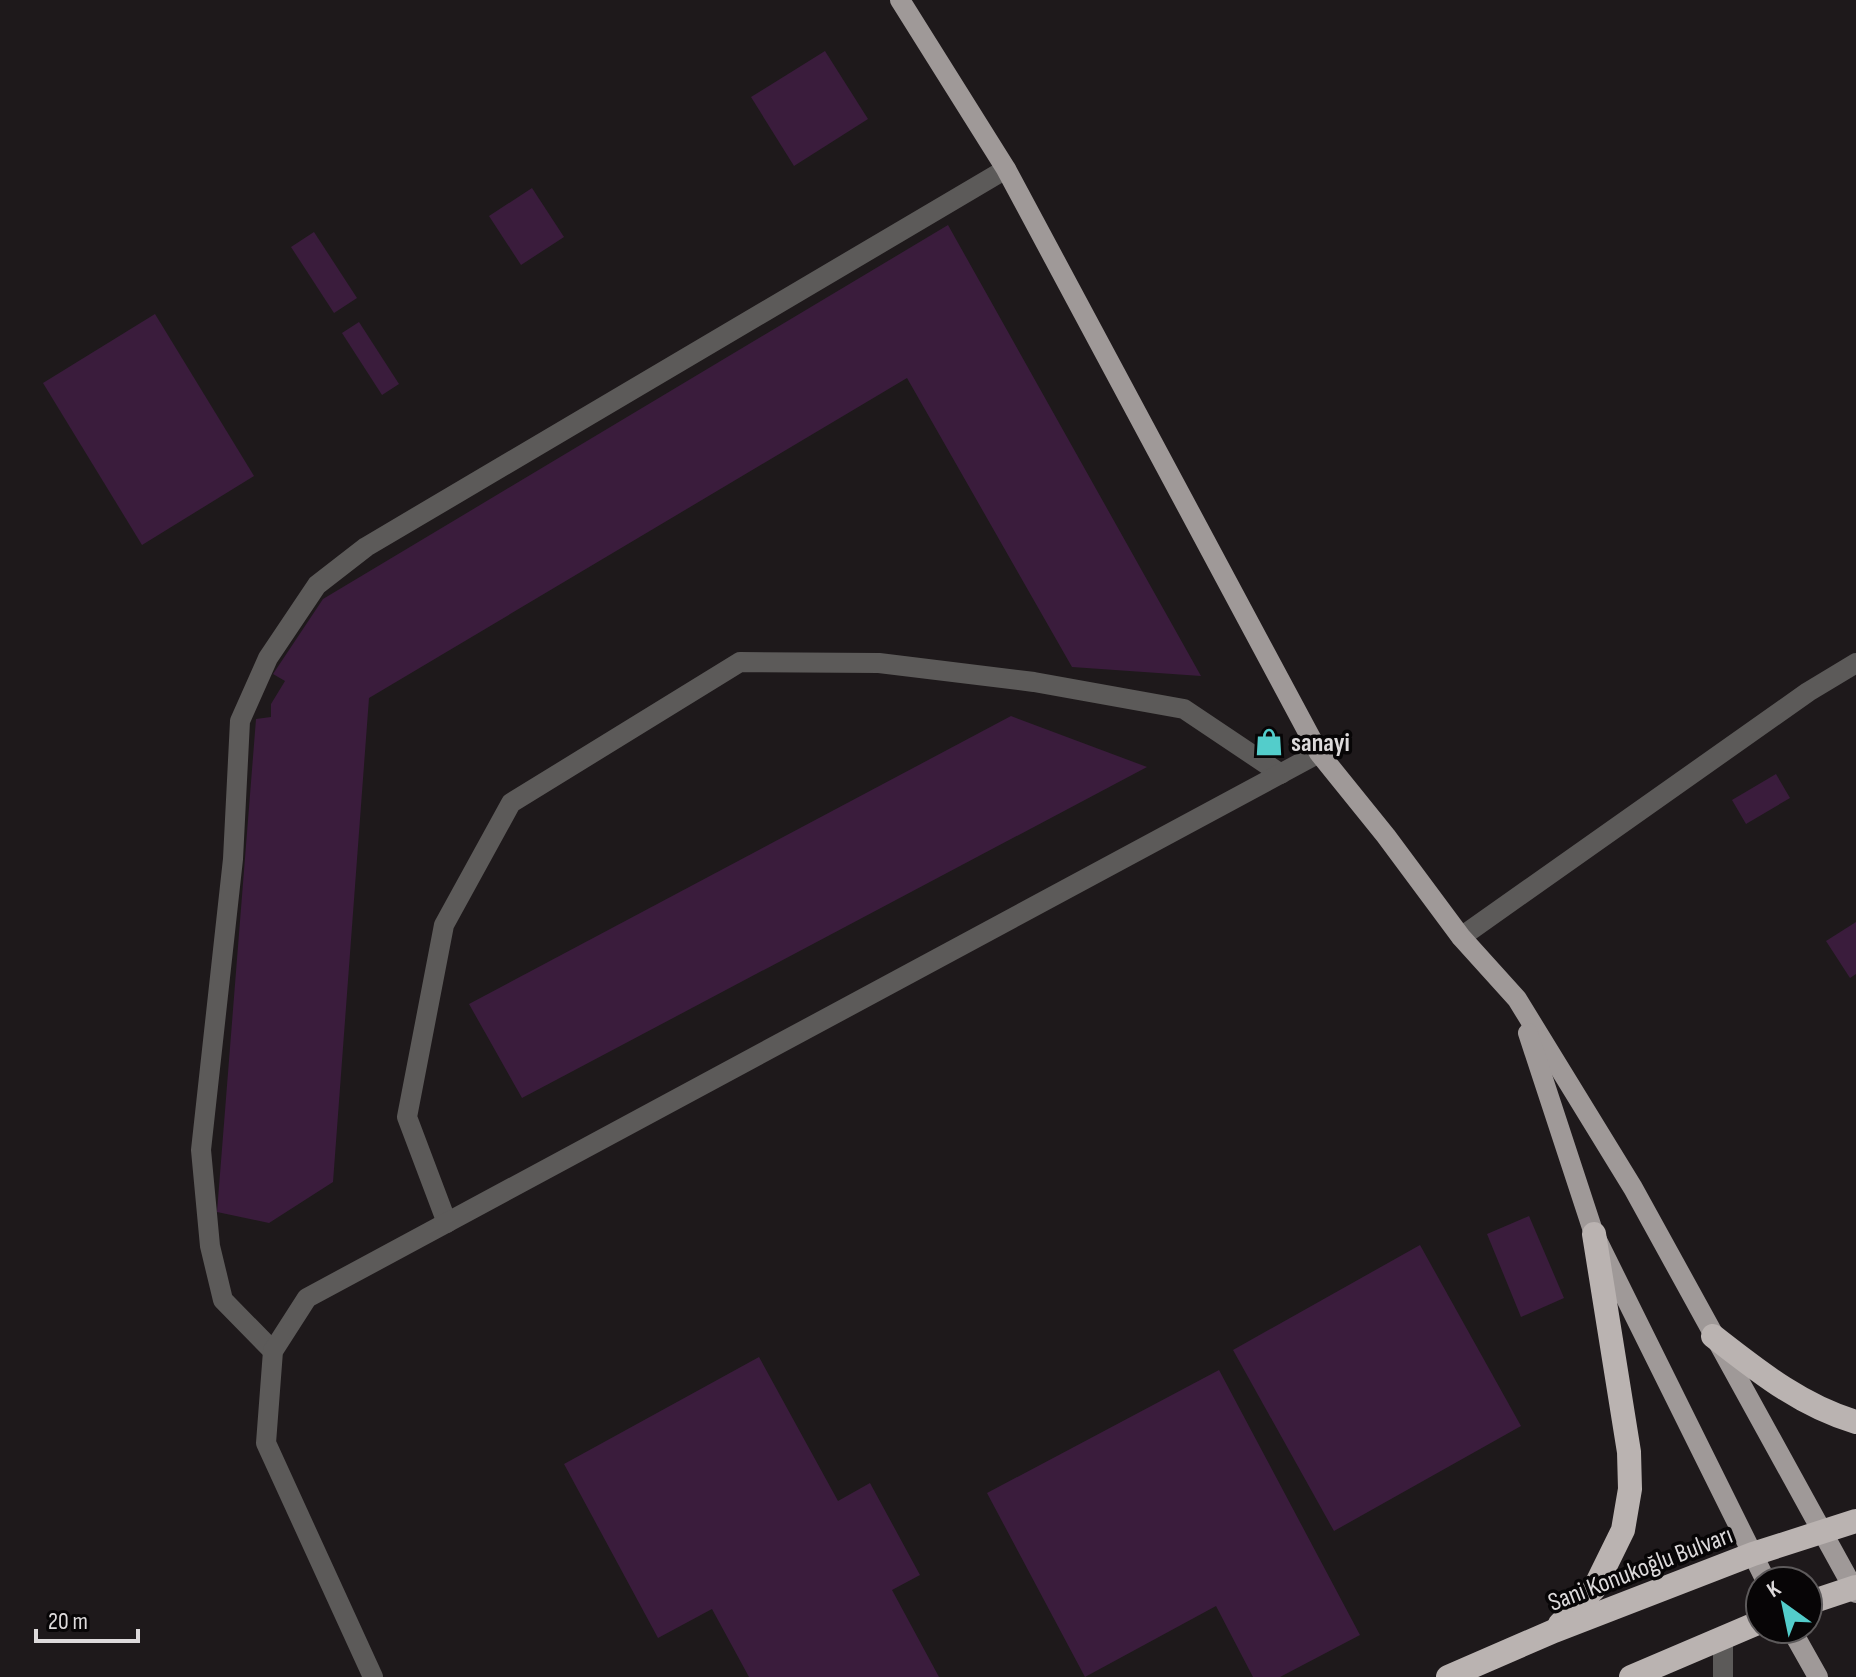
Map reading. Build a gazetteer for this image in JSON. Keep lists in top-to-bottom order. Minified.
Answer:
{"streets":{"highway":["Sani Konukoğlu Bulvarı"]},"places":{"shop":["sanayi"]},"scale_bar":"20 m","north":"top left"}
